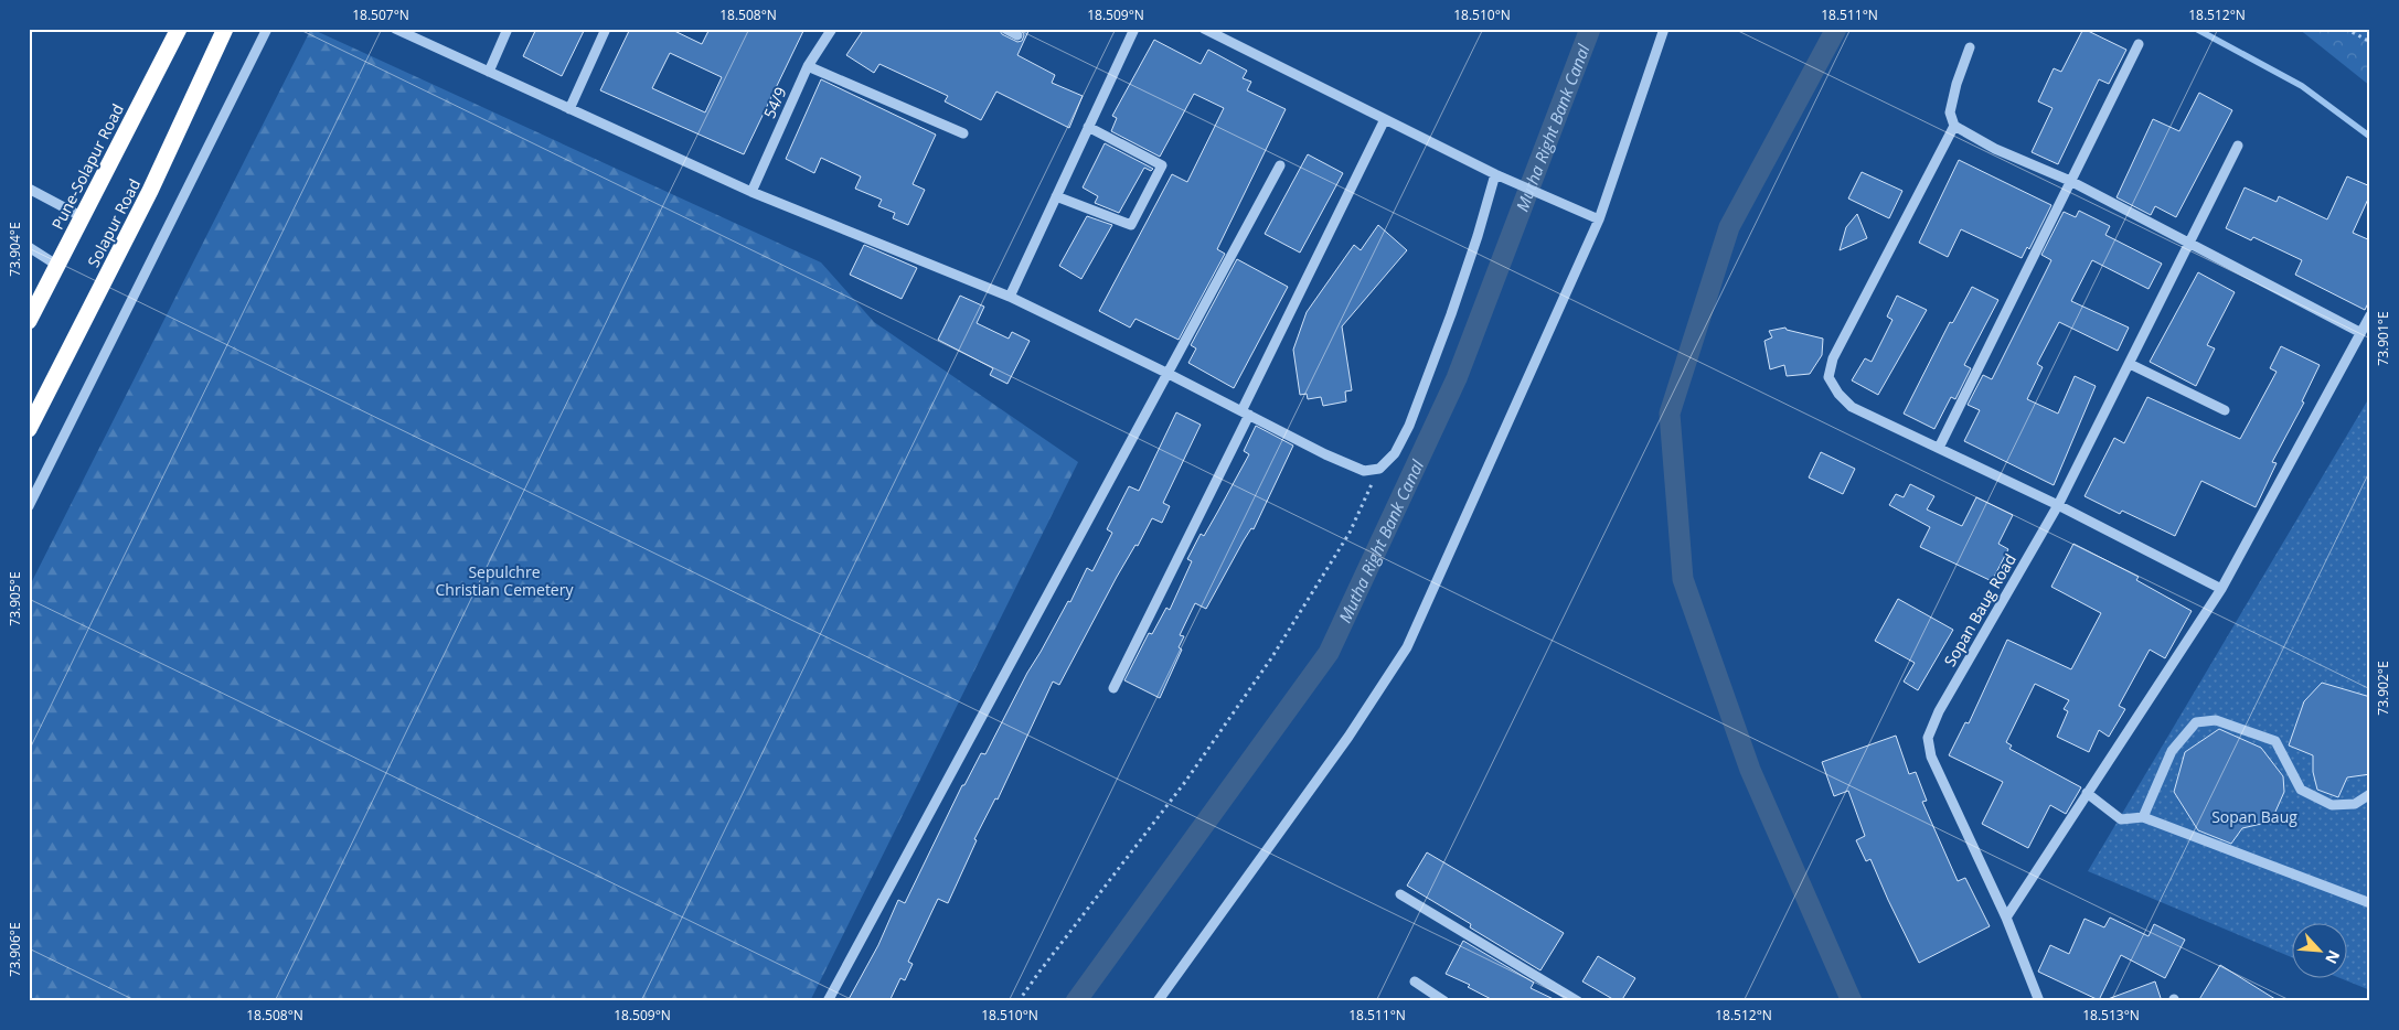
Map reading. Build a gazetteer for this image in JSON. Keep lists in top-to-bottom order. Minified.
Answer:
{"streets":{"highway":["Pune-Solapur Road","Solapur Road"],"street":["54/9","Sopan Baug Road"]},"water":["Mutha Right Bank Canal"],"parks":["Sepulchre Christian Cemetery","Sopan Baug"],"north":"bottom right","coordinates":["18.507°N","18.508°N","18.509°N","18.510°N","18.511°N","18.512°N","73.904°E","73.901°E","73.905°E","73.902°E","73.906°E","18.513°N"]}
